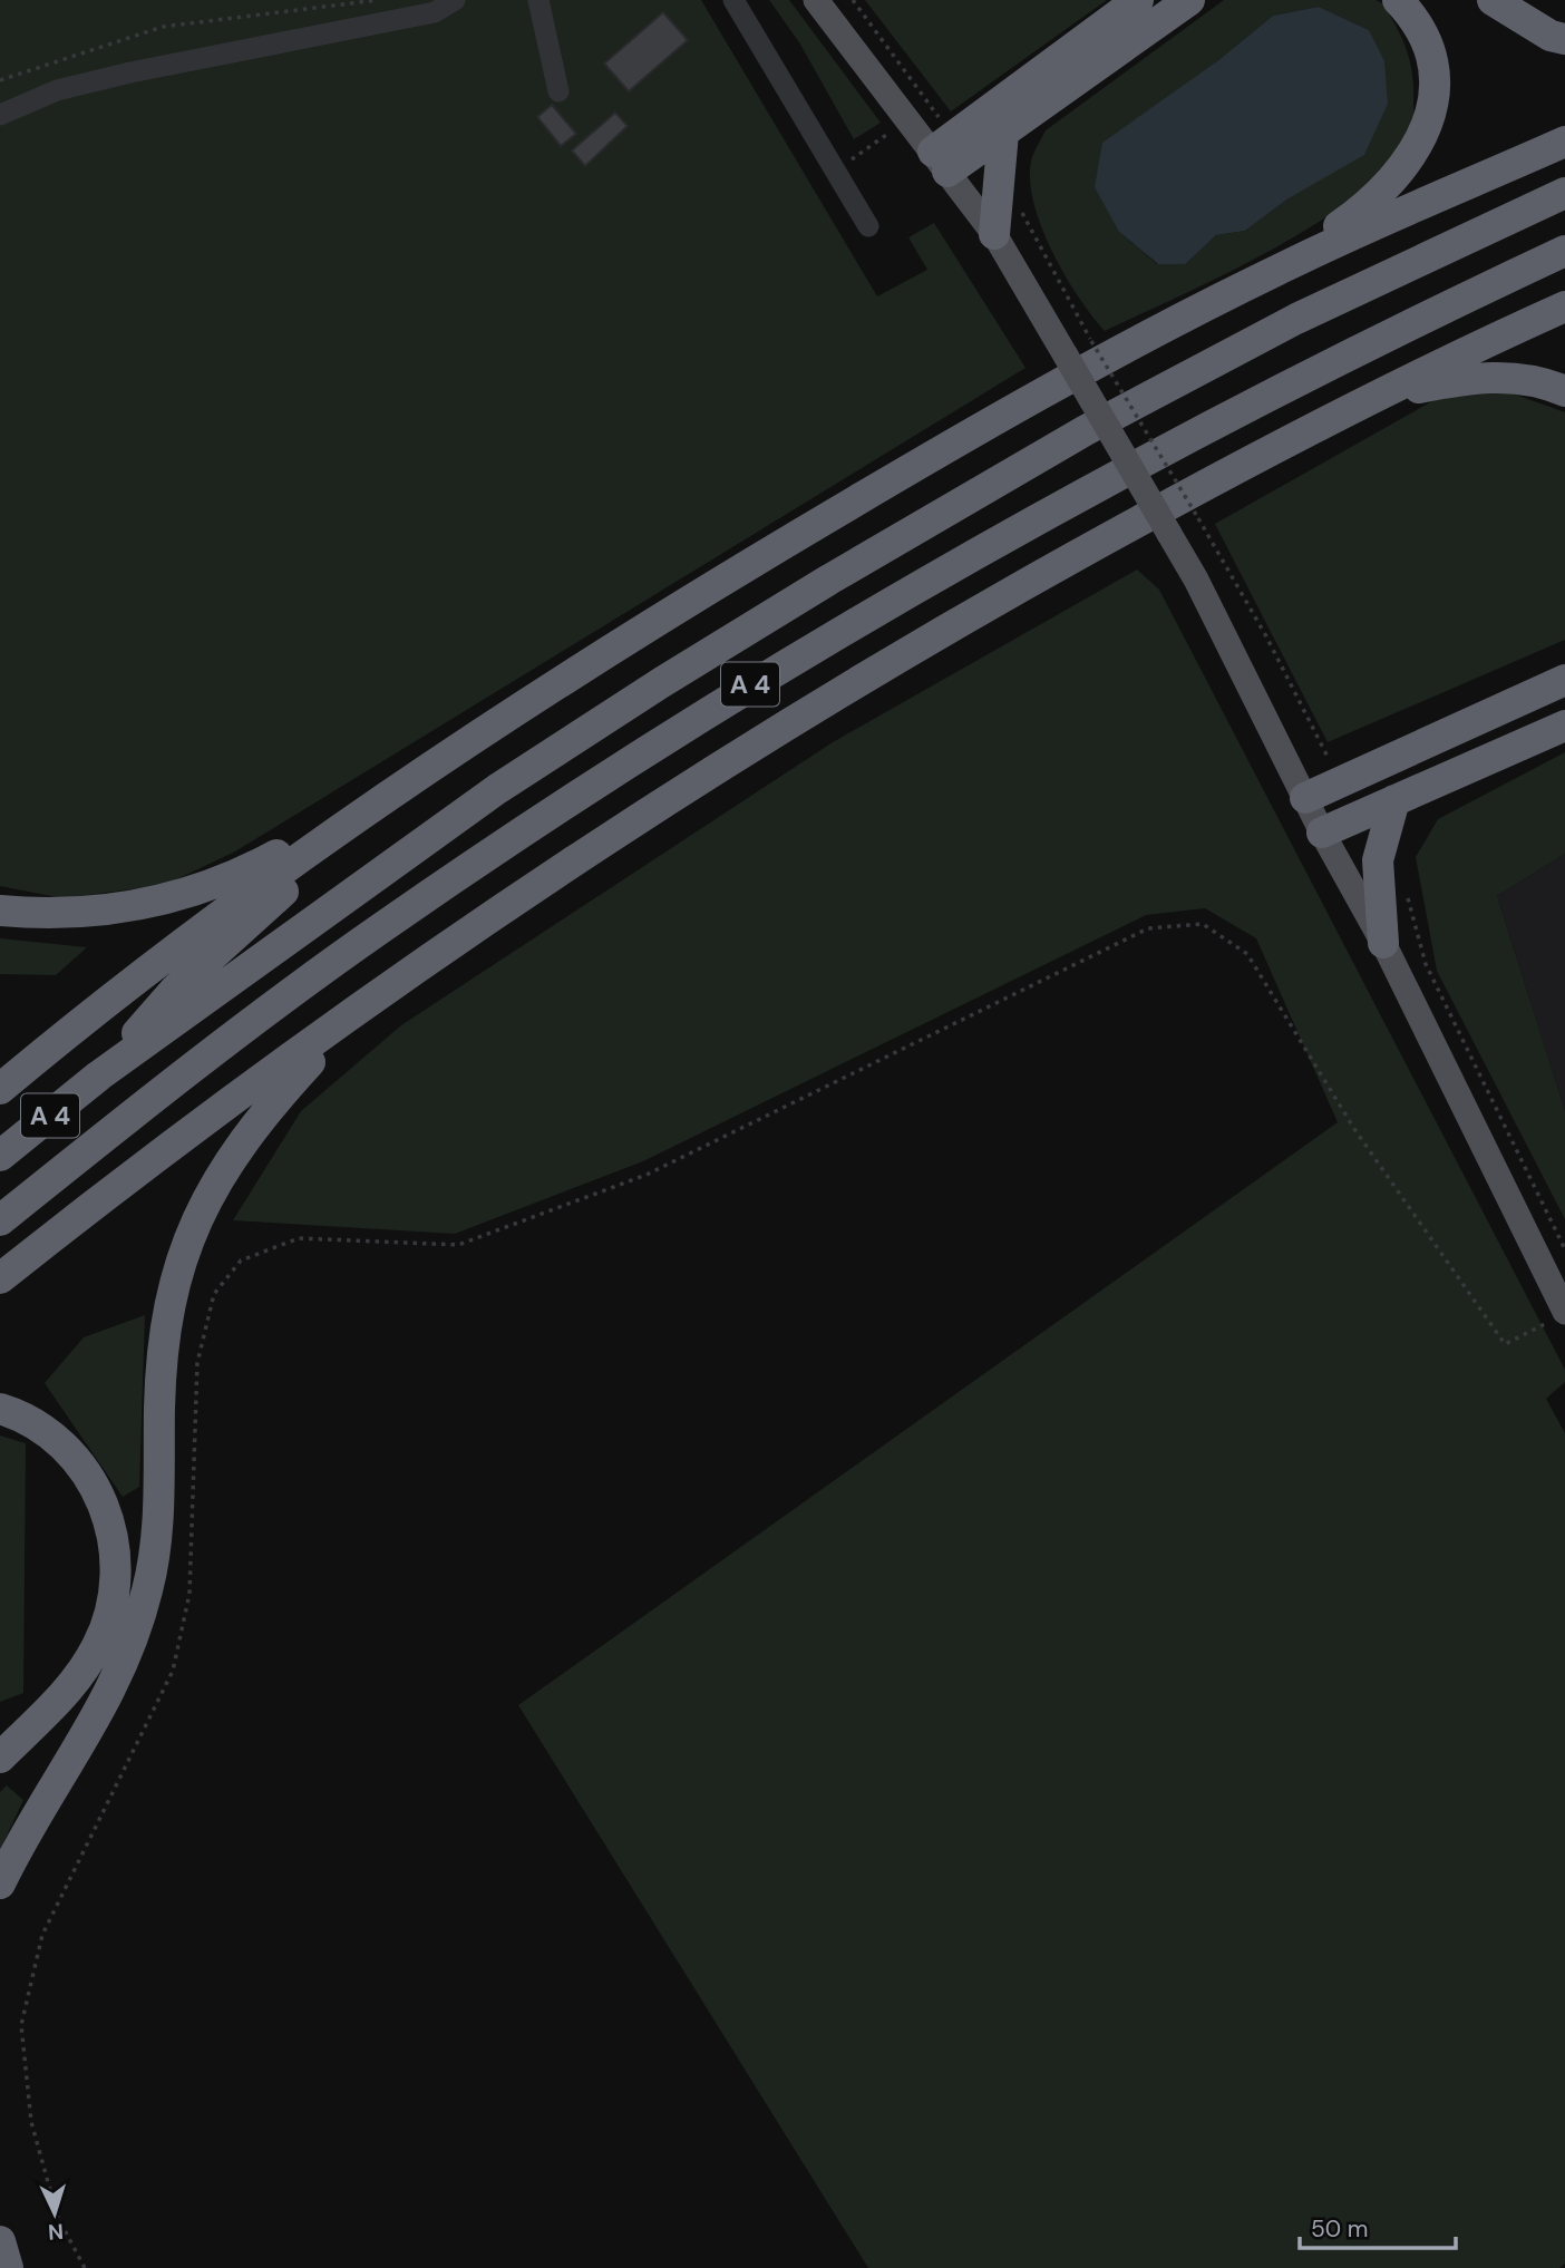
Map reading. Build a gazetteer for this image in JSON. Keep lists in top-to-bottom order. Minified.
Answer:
{"streets":{"highway":["A 4"]},"scale_bar":"50 m","north":"bottom"}
